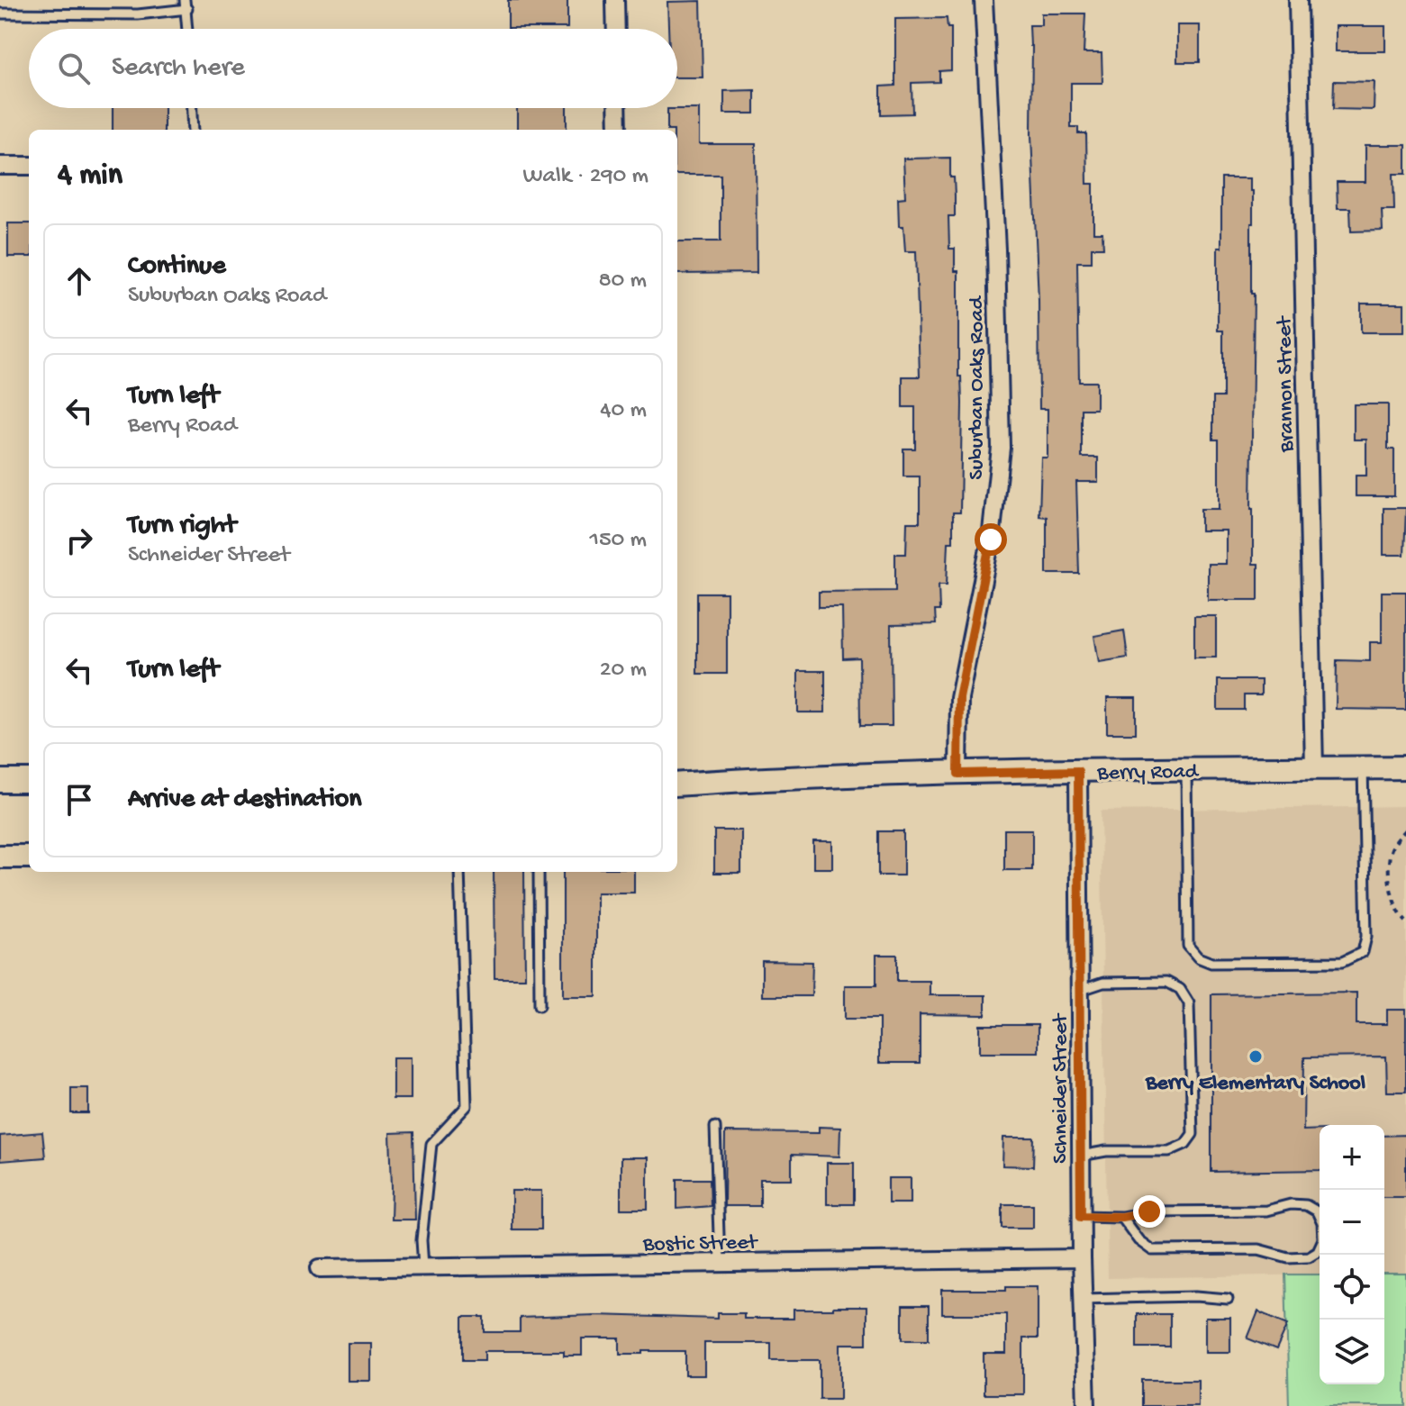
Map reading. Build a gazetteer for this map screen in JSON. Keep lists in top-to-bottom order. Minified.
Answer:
{"streets":{"street":["Brannon Street","Suburban Oaks Road","Berry Road","Schneider Street","Bostic Street"]},"crossings":[["Brannon Street","Berry Road"],["Suburban Oaks Road","Berry Road"],["Berry Road","Schneider Street"],["Schneider Street","Bostic Street"]],"places":["Berry Elementary School"],"page":{"search":"Search here","heading":["4 min","Walk · 290 m"],"list":[["Continue","Suburban Oaks Road","80 m"],["Turn left","Berry Road","40 m"],["Turn right","Schneider Street","150 m"],["Turn left","20 m"],"Arrive at destination"],"map_buttons":["+","−"]}}
